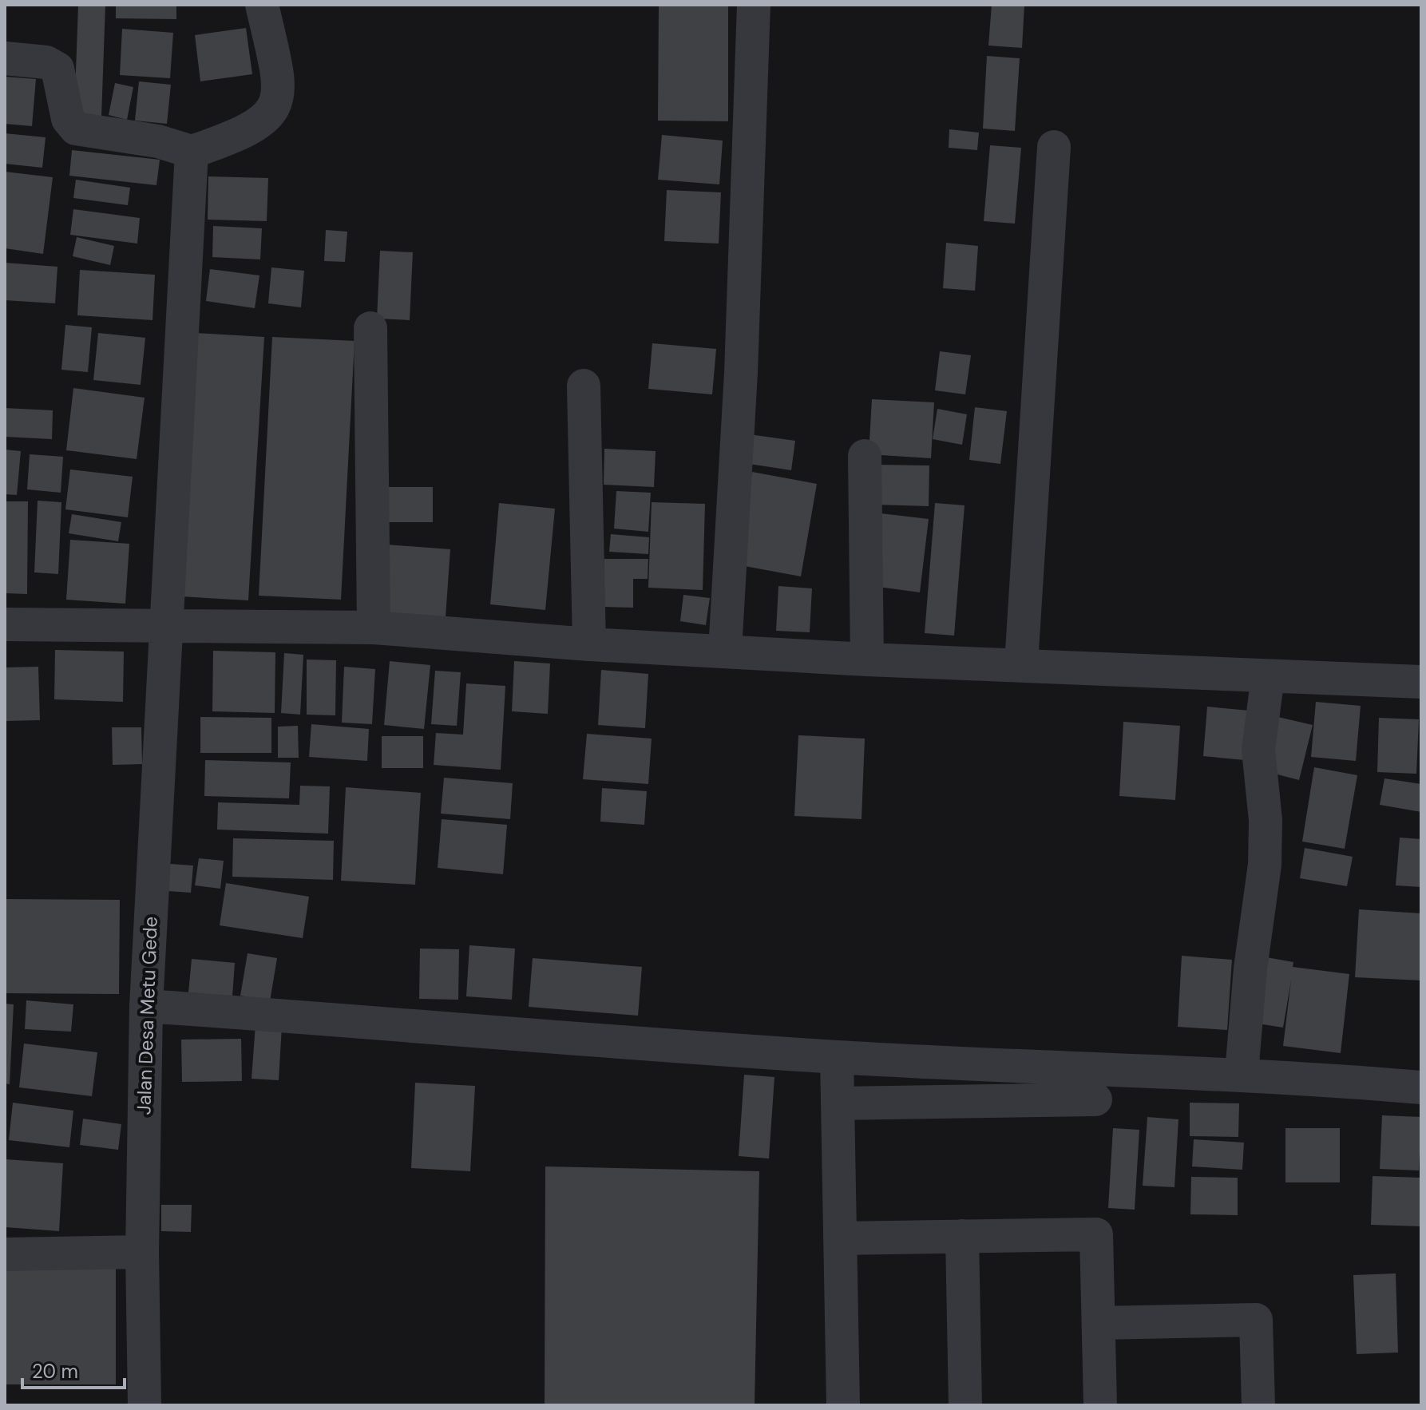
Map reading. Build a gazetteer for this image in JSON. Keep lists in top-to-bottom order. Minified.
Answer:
{"streets":{"street":["Jalan Desa Metu Gede"]},"scale_bar":"20 m"}
